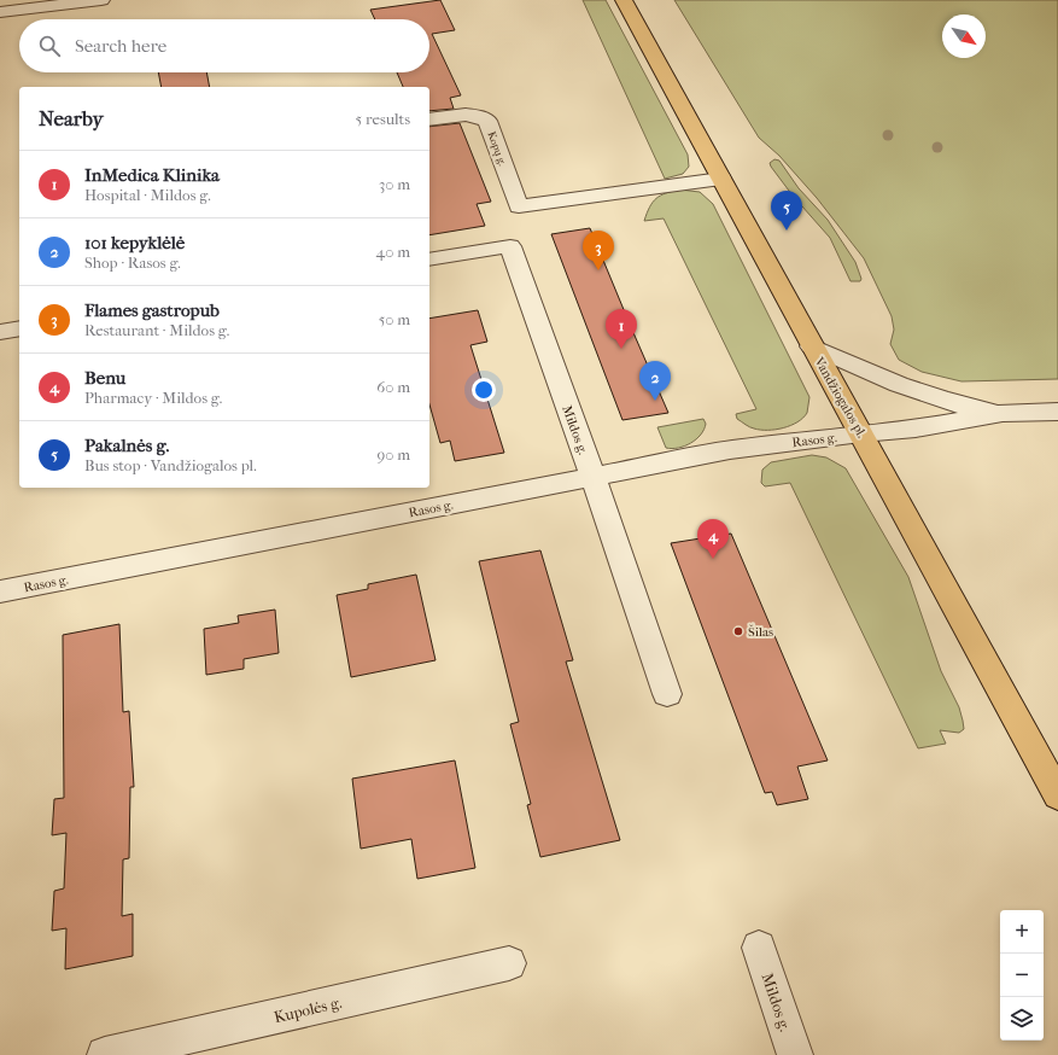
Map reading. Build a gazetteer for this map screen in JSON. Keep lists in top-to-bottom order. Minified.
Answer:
{"streets":{"main road":["Vandžiogalos pl."],"street":["Kopų g.","Mildos g.","Rasos g.","Kupolės g."]},"crossings":[["Kopų g.","Vandžiogalos pl."],["Vandžiogalos pl.","Rasos g."],["Mildos g.","Rasos g."]],"places":["Šilas"],"north":"bottom right","page":{"search":"Search here","heading":["Nearby","5 results"],"list":[{"mark":"1","name":"InMedica Klinika","note":"Hospital · Mildos g.","value":"30 m"},{"mark":"2","name":"101 kepyklėlė","note":"Shop · Rasos g.","value":"40 m"},{"mark":"3","name":"Flames gastropub","note":"Restaurant · Mildos g.","value":"50 m"},{"mark":"4","name":"Benu","note":"Pharmacy · Mildos g.","value":"60 m"},{"mark":"5","name":"Pakalnės g.","note":"Bus stop · Vandžiogalos pl.","value":"90 m"}],"pins":["5","3","1","2","4"],"map_buttons":["+","−"]}}
